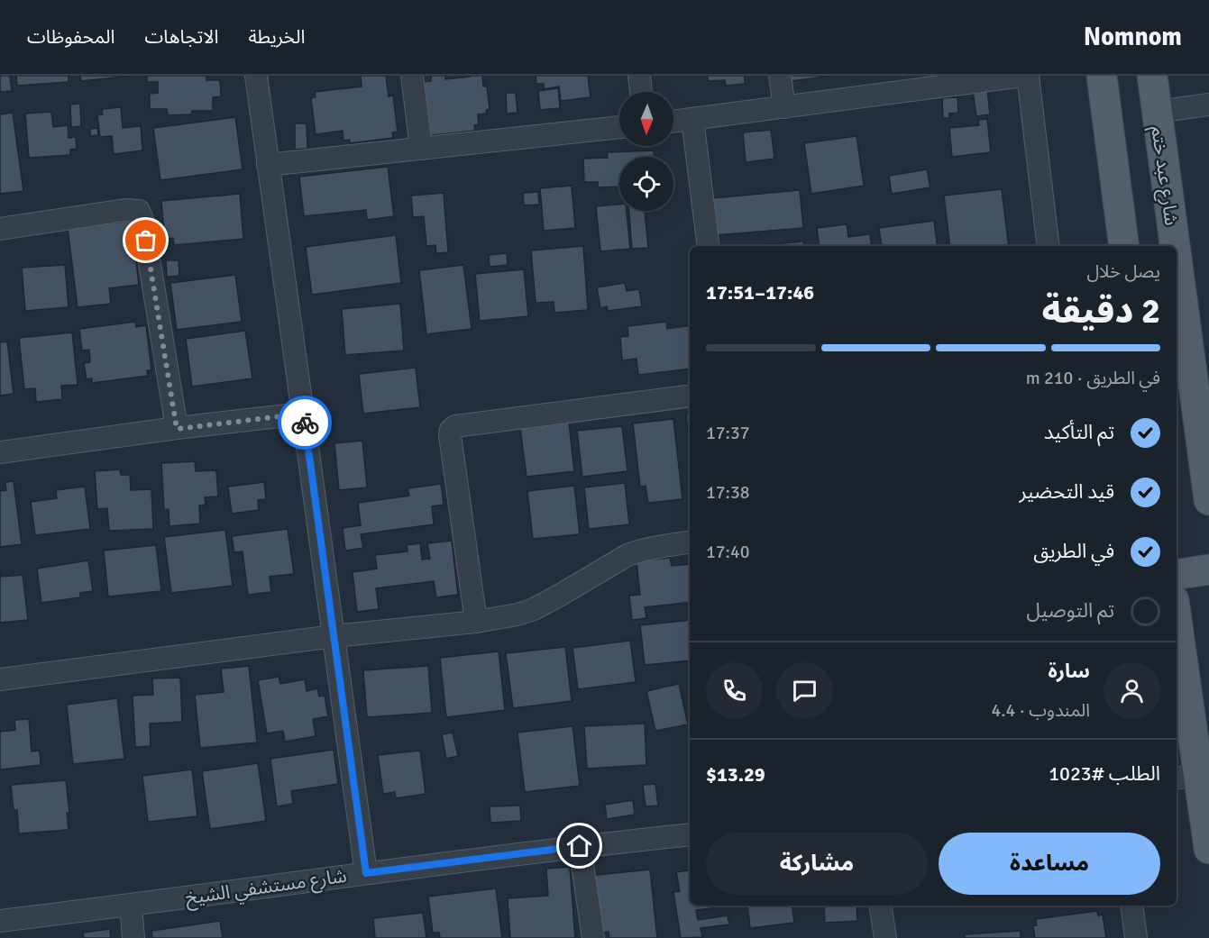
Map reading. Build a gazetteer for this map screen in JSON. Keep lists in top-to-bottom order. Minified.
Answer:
{"streets":{"main road":["شارع عبد ختم"],"street":["شارع مستشفي الشيخ"]},"north":"bottom","page":{"header":"Nomnom","nav":["الخريطة","الاتجاهات","المحفوظات"],"heading":["2 دقيقة","يصل خلال","17:46–17:51"],"panel":["سارة","المندوب · 4.4","الطلب #1023","$13.29"],"bar":"في الطريق · 210 m","list":[["تم التأكيد","17:37"],["قيد التحضير","17:38"],["في الطريق","17:40"],"تم التوصيل"],"buttons":["مساعدة","مشاركة"]}}
